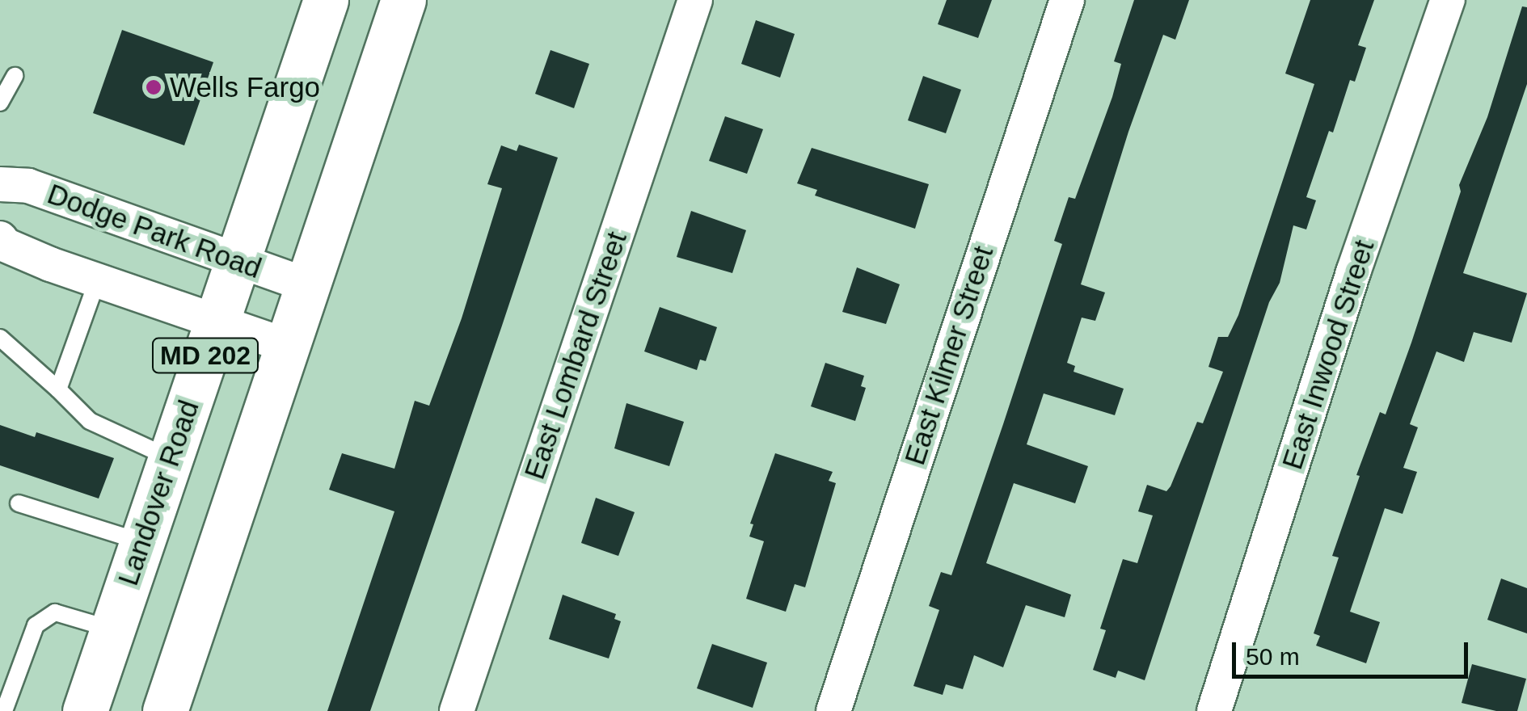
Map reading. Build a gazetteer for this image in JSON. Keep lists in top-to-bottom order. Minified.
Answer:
{"streets":{"main road":["MD 202","Landover Road"],"street":["Dodge Park Road","East Inwood Street","East Lombard Street","East Kilmer Street"]},"crossings":[["Dodge Park Road","MD 202"],["Dodge Park Road","Landover Road"]],"places":["Wells Fargo"],"scale_bar":"50 m"}
